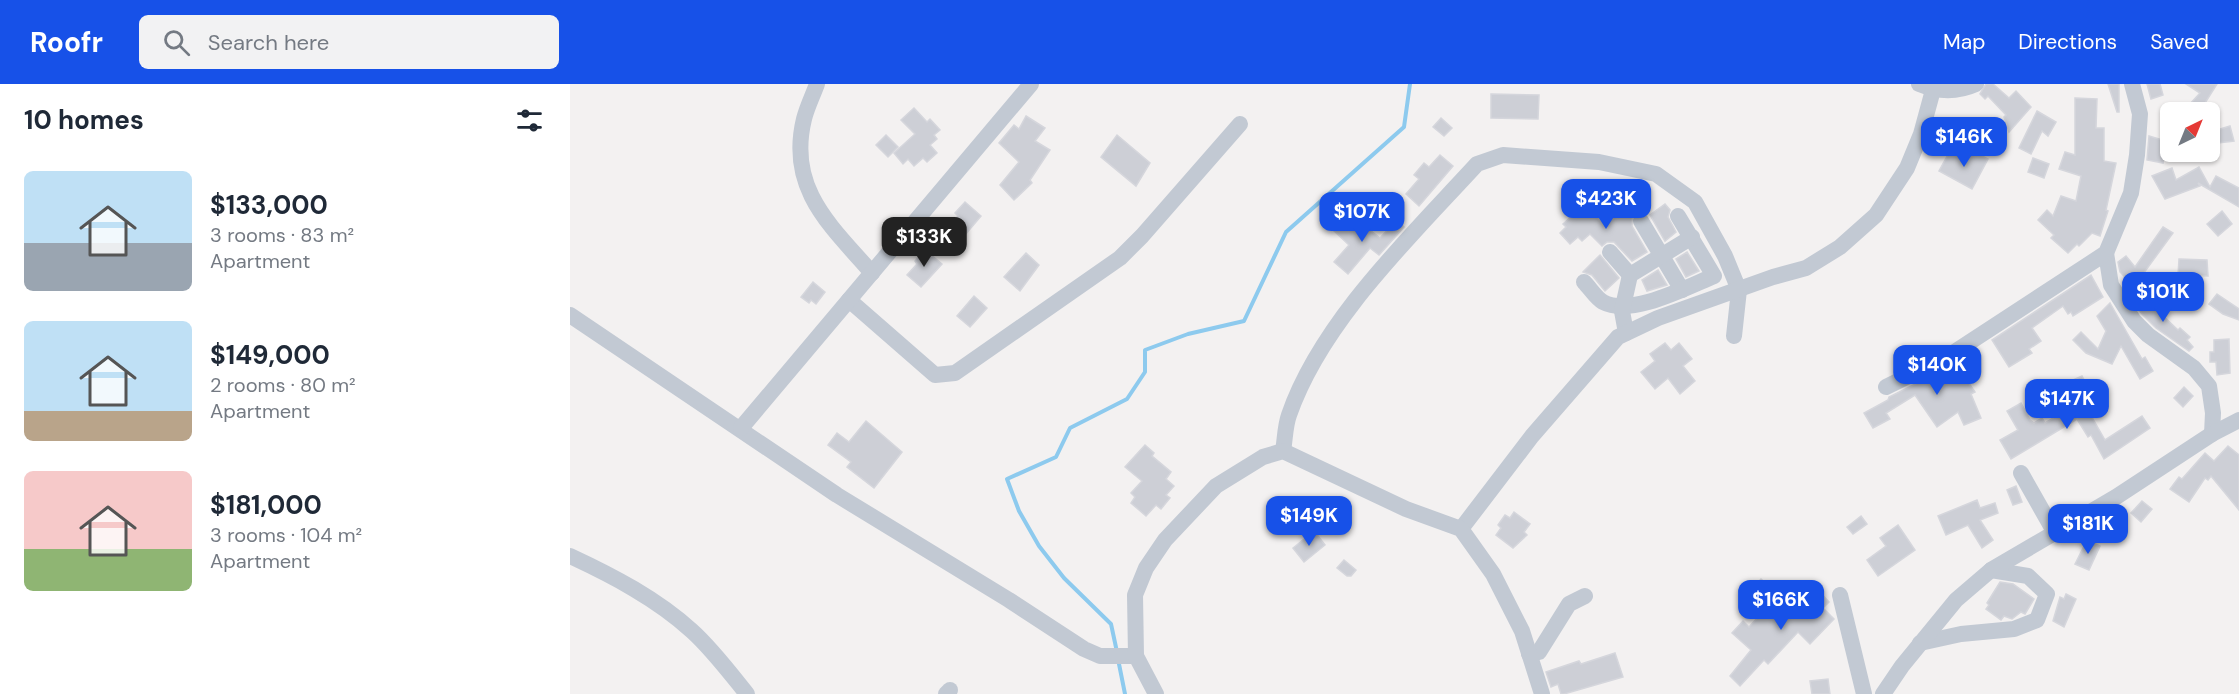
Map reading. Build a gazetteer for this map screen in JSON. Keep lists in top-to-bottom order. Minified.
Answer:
{"north":"top right","page":{"header":"Roofr","search":"Search here","nav":["Map","Directions","Saved"],"heading":"10 homes","price":["$146K","$423K","$107K","$133K","$101K","$140K","$147K","$149K","$181K","$166K"],"list":[{"name":"$133,000","note":"3 rooms · 83 m² · Apartment"},{"name":"$149,000","note":"2 rooms · 80 m² · Apartment"},{"name":"$181,000","note":"3 rooms · 104 m² · Apartment"}]}}
